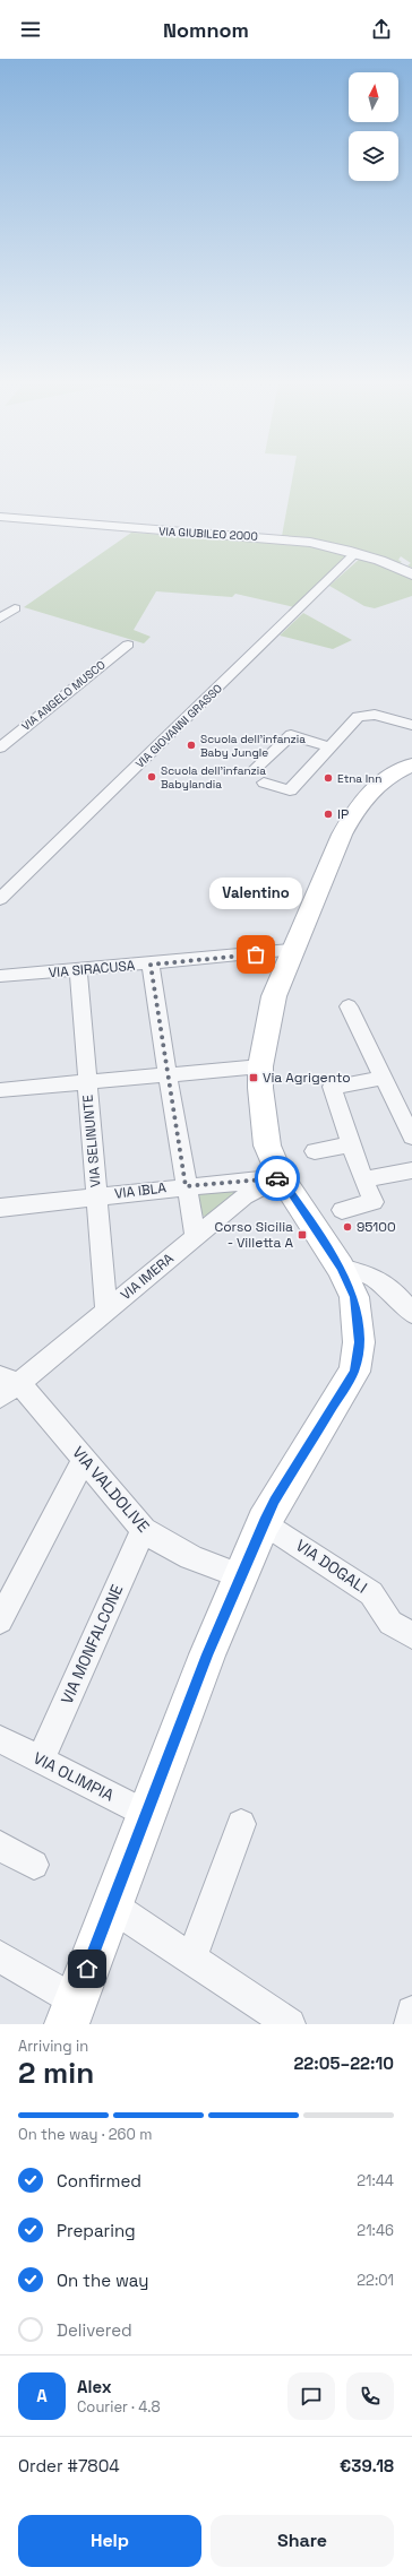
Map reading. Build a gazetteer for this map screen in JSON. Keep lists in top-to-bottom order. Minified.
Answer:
{"streets":{"street":["VIA GIUBILEO 2000","VIA ANGELO MUSCO","VIA GIOVANNI GRASSO","VIA SIRACUSA","VIA SELINUNTE","VIA IBLA","VIA IMERA","VIA VALDOLIVE","VIA DOGALI","VIA MONFALCONE","VIA OLIMPIA"]},"crossings":[["VIA GIUBILEO 2000","VIA GIOVANNI GRASSO"],["VIA SIRACUSA","VIA SELINUNTE"],["VIA SELINUNTE","VIA IBLA"],["VIA SELINUNTE","VIA IMERA"],["VIA IBLA","VIA IMERA"],["VIA IMERA","VIA VALDOLIVE"],["VIA VALDOLIVE","VIA MONFALCONE"],["VIA MONFALCONE","VIA OLIMPIA"]],"places":{"other":["Scuola dell'infanzia Baby Jungle","Scuola dell'infanzia Babylandia","Etna Inn","IP","Valentino","95100"],"transit":["Via Agrigento","Corso Sicilia - Villetta A"]},"north":"top","page":{"header":"Nomnom","bubble":"Valentino","heading":["2 min","Arriving in","22:05–22:10"],"panel":["Alex","Courier · 4.8","Order #7804","€39.18"],"bar":"On the way · 260 m","list":[["Confirmed","21:44"],["Preparing","21:46"],["On the way","22:01"],"Delivered"],"round":"A","buttons":["Help","Share"]}}
